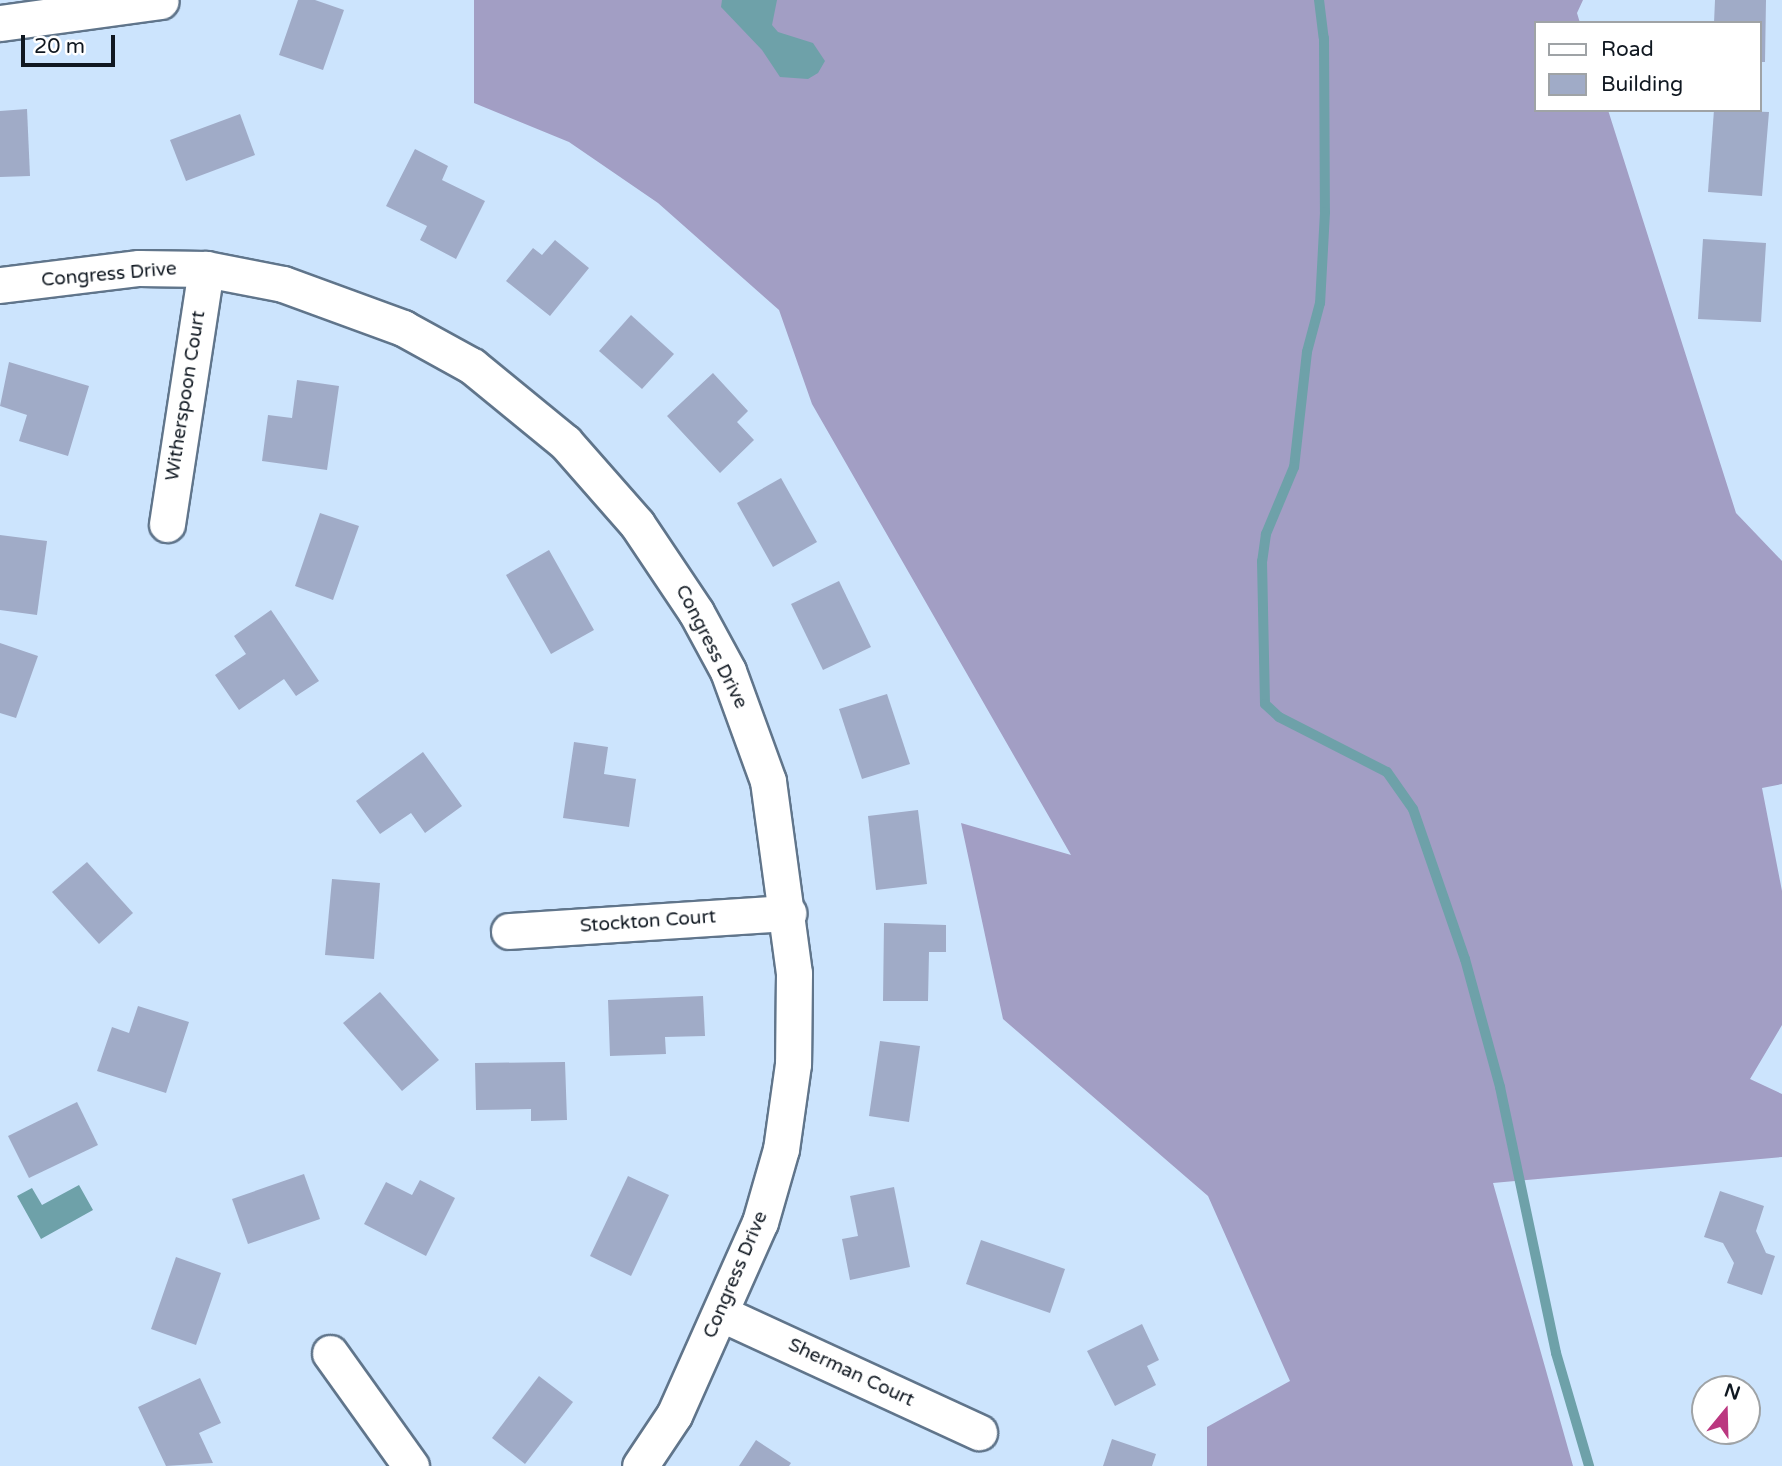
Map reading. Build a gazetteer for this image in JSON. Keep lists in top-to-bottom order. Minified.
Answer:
{"streets":{"street":["Congress Drive","Witherspoon Court","Stockton Court","Sherman Court"]},"crossings":[["Congress Drive","Witherspoon Court"],["Congress Drive","Stockton Court"],["Congress Drive","Sherman Court"]],"legend":["Road","Building"],"scale_bar":"20 m","north":"top"}
